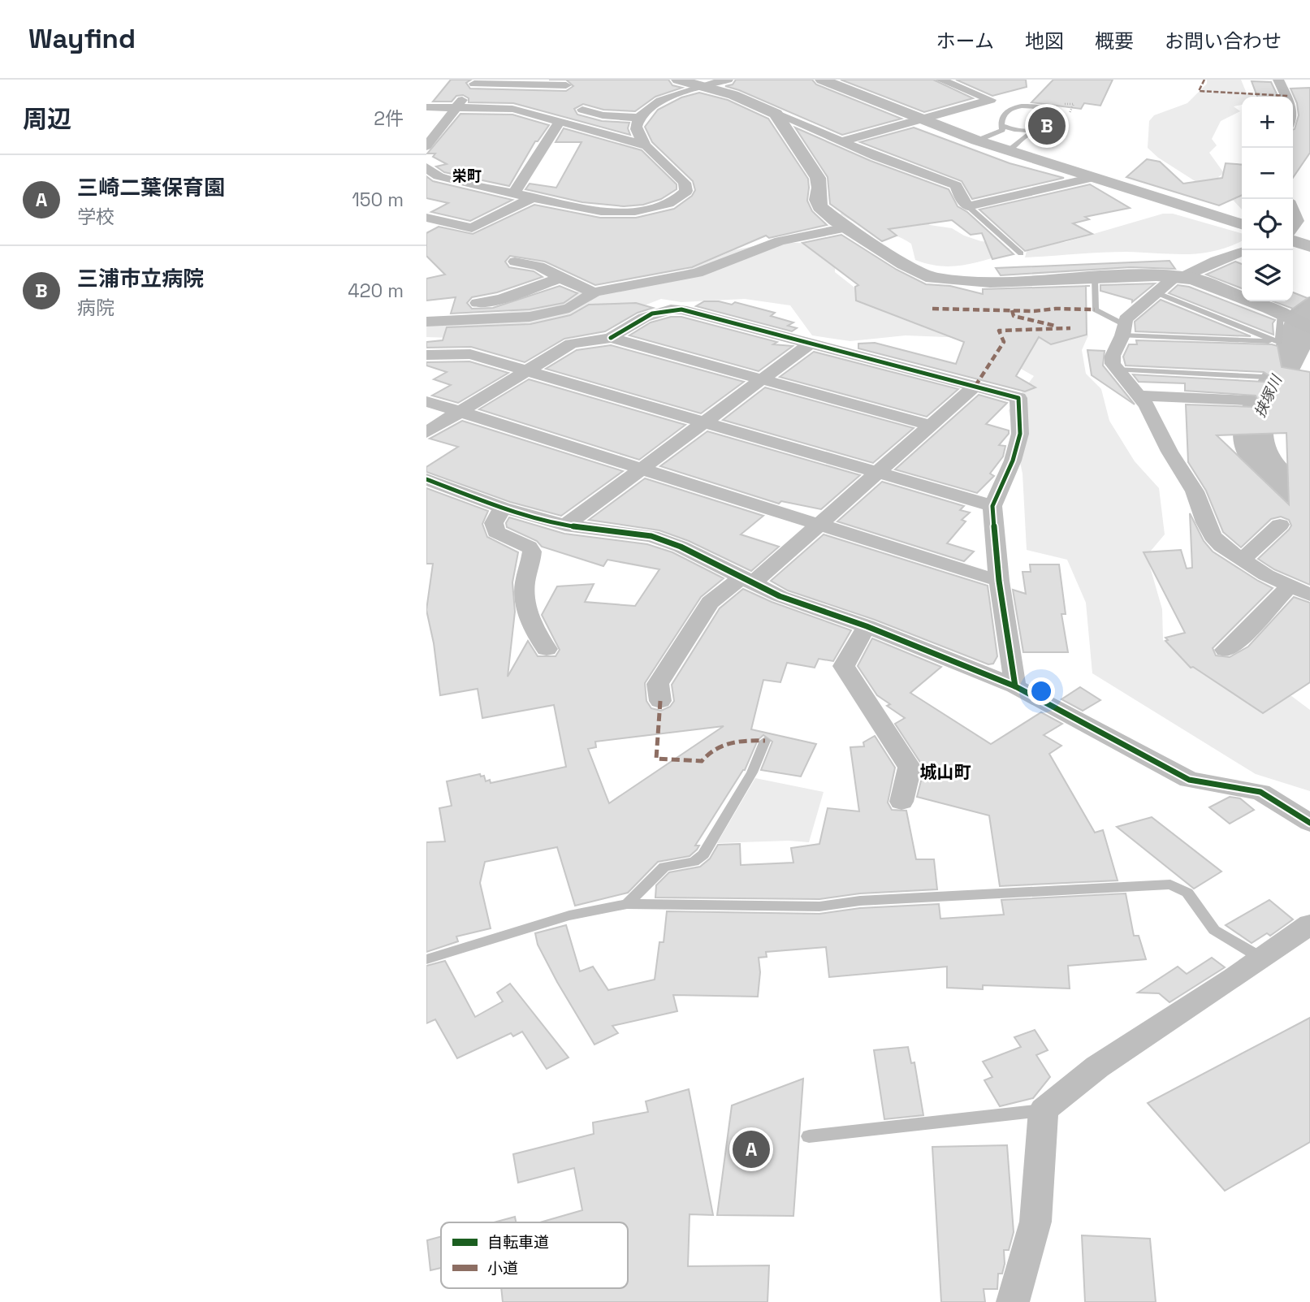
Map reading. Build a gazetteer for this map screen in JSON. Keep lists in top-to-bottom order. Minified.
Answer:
{"districts":["栄町","城山町"],"water":["挟塚川"],"legend":["自転車道","小道"],"page":{"header":"Wayfind","nav":["ホーム","地図","概要","お問い合わせ"],"heading":["周辺","2件"],"map_buttons":["+","−"],"pins":["B","A"],"list":[{"mark":"A","name":"三崎二葉保育園","note":"学校","value":"150 m"},{"mark":"B","name":"三浦市立病院","note":"病院","value":"420 m"}]}}
